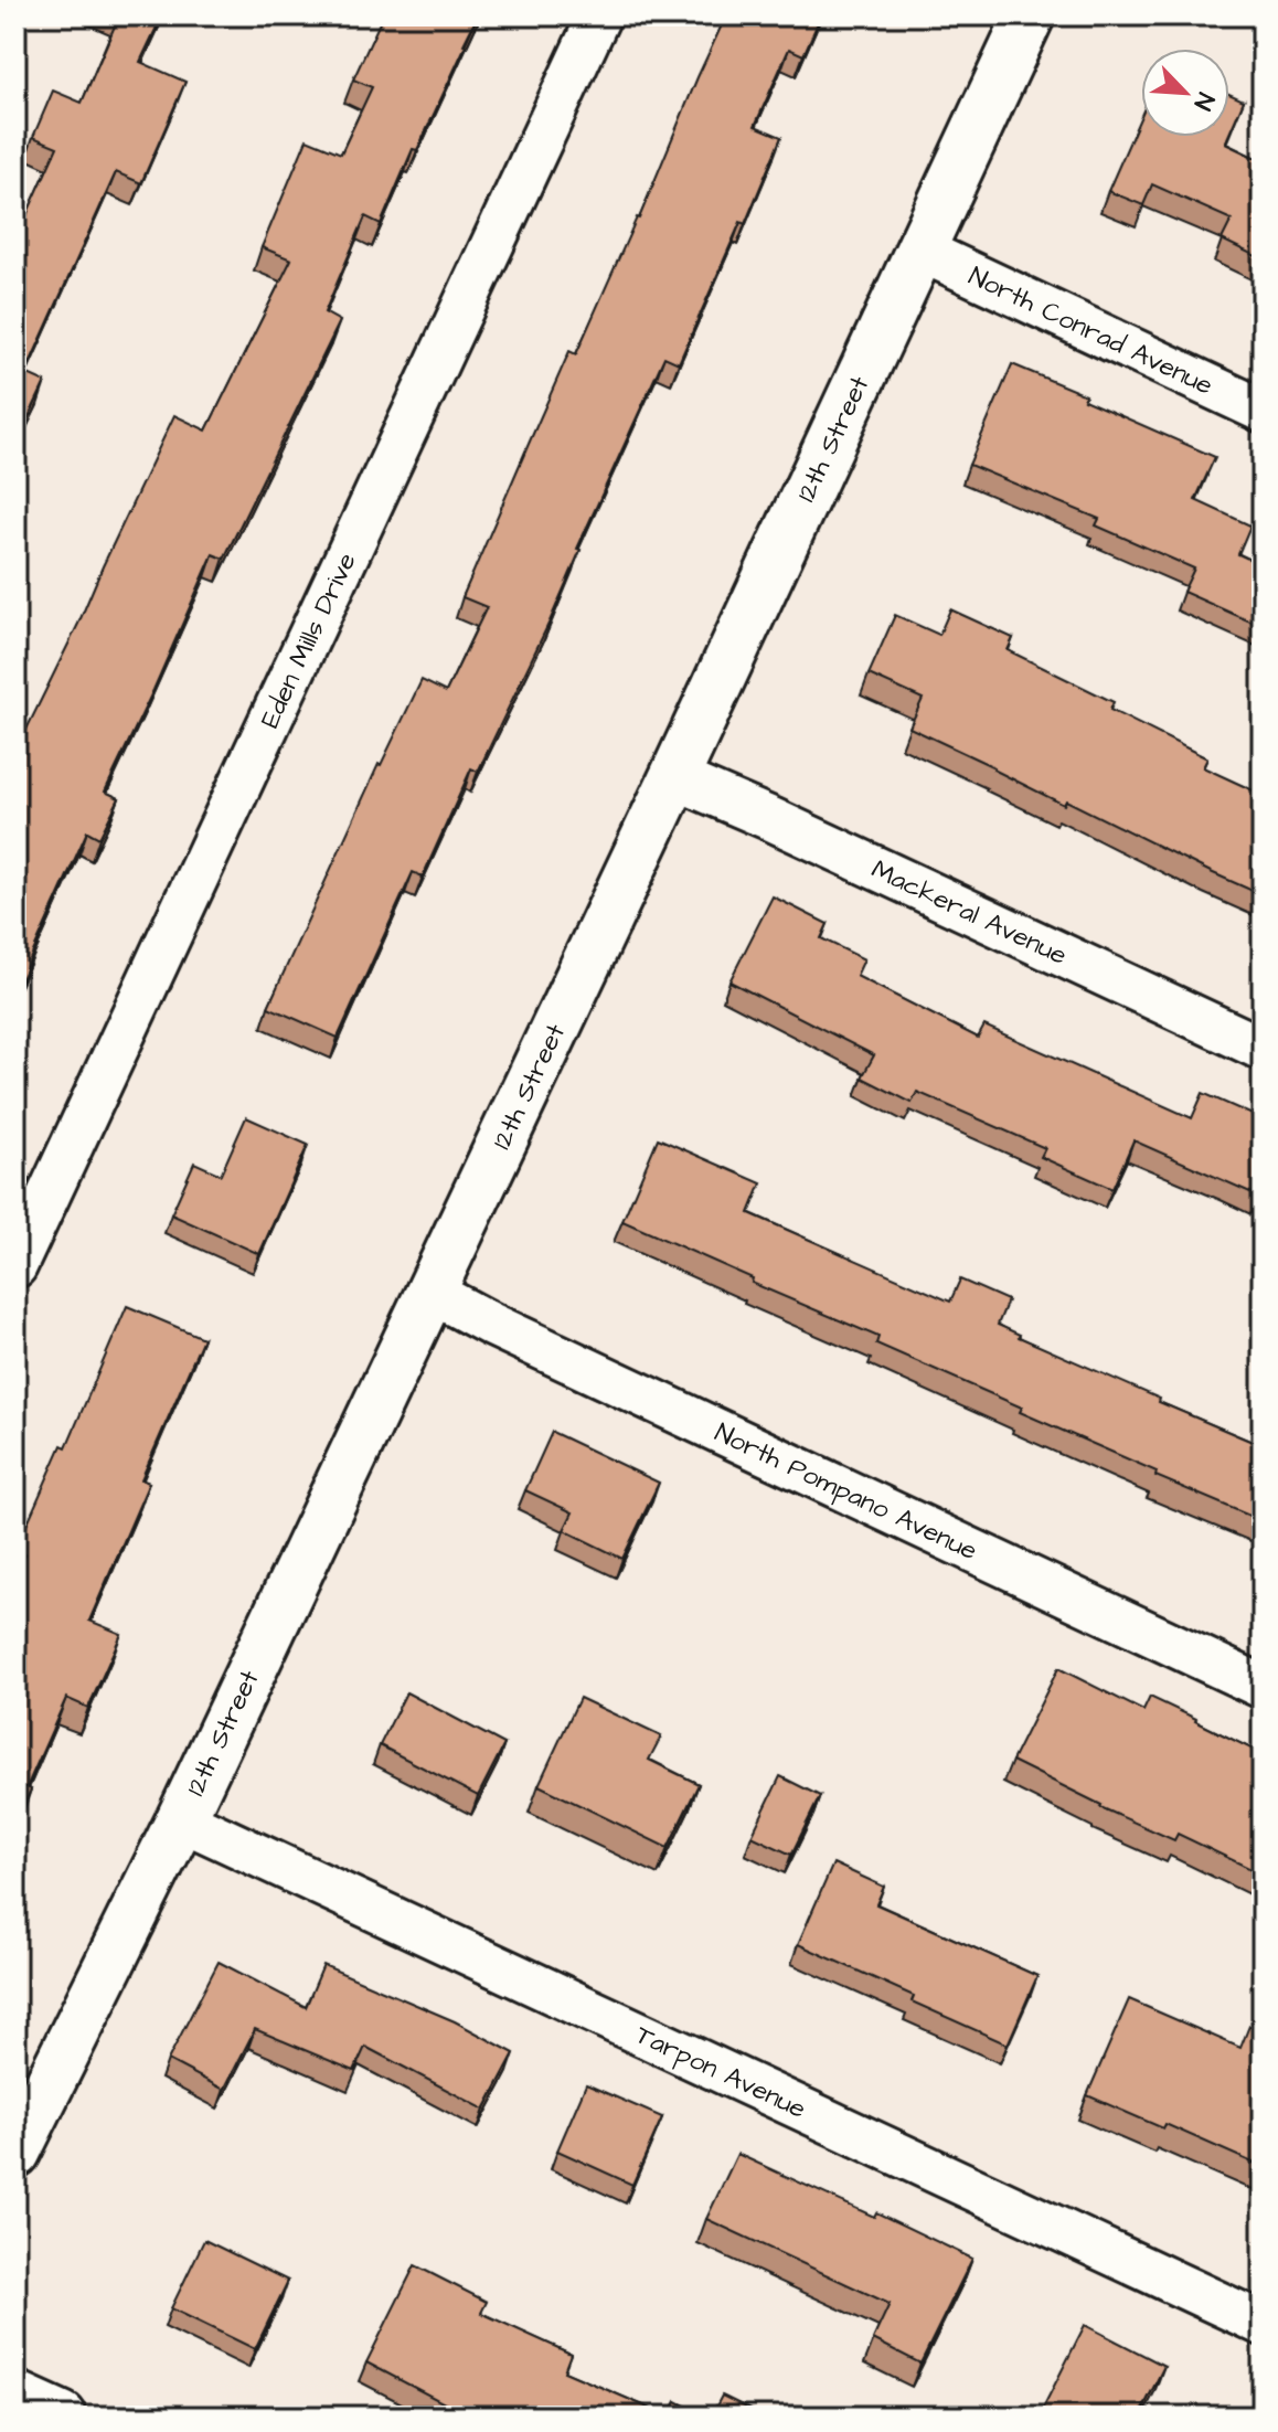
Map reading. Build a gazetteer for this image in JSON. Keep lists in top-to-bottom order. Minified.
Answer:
{"streets":{"street":["North Conrad Avenue","12th Street","Eden Mills Drive","Mackeral Avenue","North Pompano Avenue","Tarpon Avenue"]},"crossings":[["North Conrad Avenue","12th Street"],["12th Street","Mackeral Avenue"],["12th Street","North Pompano Avenue"],["12th Street","Tarpon Avenue"]],"north":"bottom right"}
